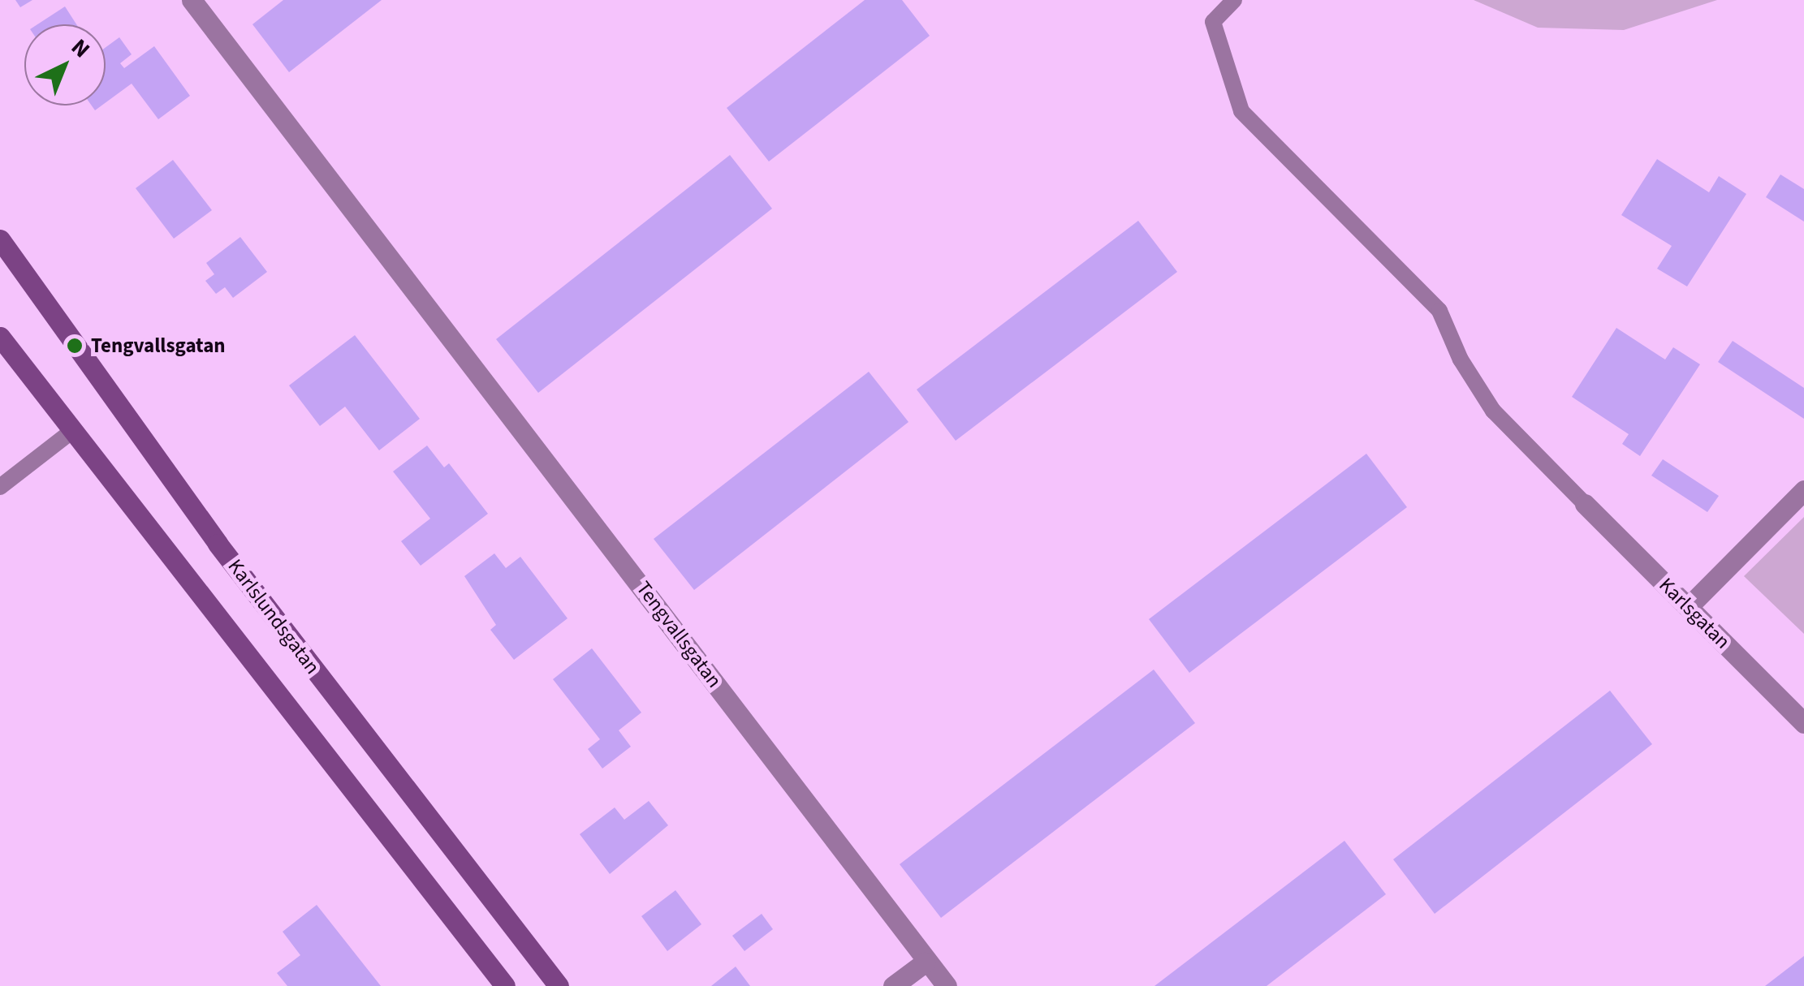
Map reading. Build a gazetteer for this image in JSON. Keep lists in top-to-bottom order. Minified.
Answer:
{"streets":{"main road":["Karlslundsgatan"],"street":["Karlsgatan","Tengvallsgatan"]},"places":["Tengvallsgatan"],"north":"top right"}
